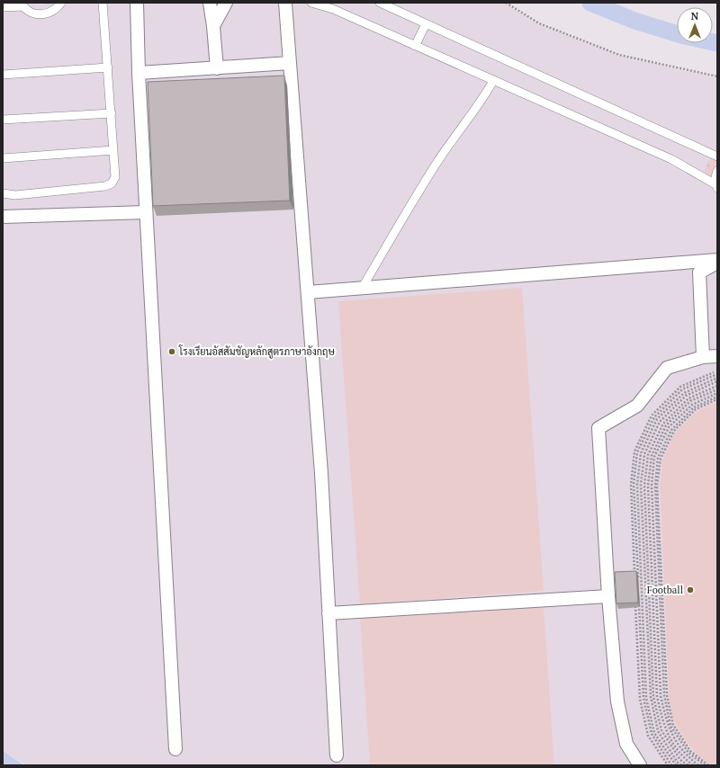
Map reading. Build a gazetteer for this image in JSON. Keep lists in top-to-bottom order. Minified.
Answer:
{"places":["โรงเรียนอัสสัมชัญหลักสูตรภาษาอังกฤษ","Football"],"north":"top"}
